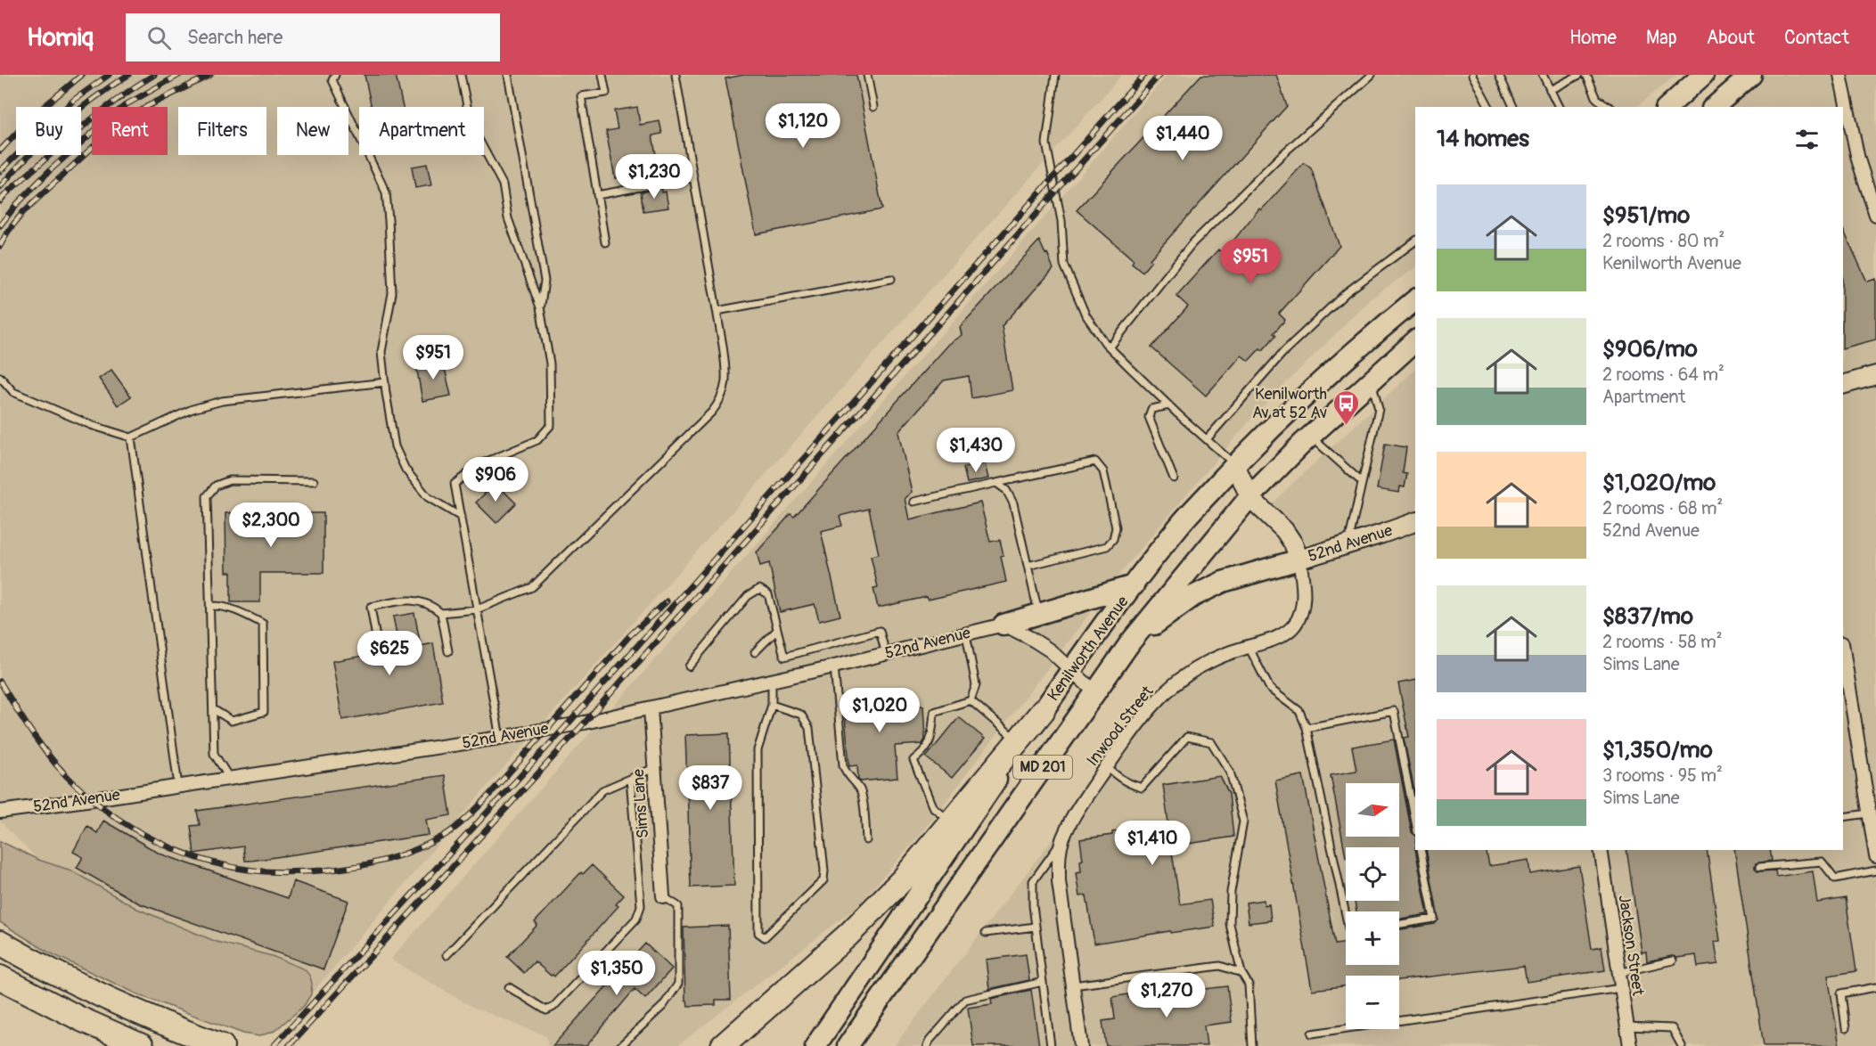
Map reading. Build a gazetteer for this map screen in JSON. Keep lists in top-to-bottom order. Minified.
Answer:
{"streets":{"main road":["Kenilworth Avenue","MD 201"],"street":["52nd Avenue","Inwood Street","Sims Lane","Jackson Street"]},"crossings":[["52nd Avenue","Kenilworth Avenue"],["52nd Avenue","Inwood Street"],["52nd Avenue","Sims Lane"]],"places":{"bus stop":["Kenilworth Av at 52 Av"]},"north":"right","page":{"header":"Homiq","search":"Search here","nav":["Home","Map","About","Contact"],"price":["$1,120","$1,440","$1,230","$951","$951","$1,430","$906","$2,300","$625","$1,020","$837","$1,410","$1,350","$1,270"],"chip":["Buy","Rent","Filters","New","Apartment"],"heading":"14 homes","list":[{"name":"$951/mo","note":"2 rooms · 80 m² · Kenilworth Avenue"},{"name":"$906/mo","note":"2 rooms · 64 m² · Apartment"},{"name":"$1,020/mo","note":"2 rooms · 68 m² · 52nd Avenue"},{"name":"$837/mo","note":"2 rooms · 58 m² · Sims Lane"},{"name":"$1,350/mo","note":"3 rooms · 95 m² · Sims Lane"}],"map_buttons":["+","−"]}}
